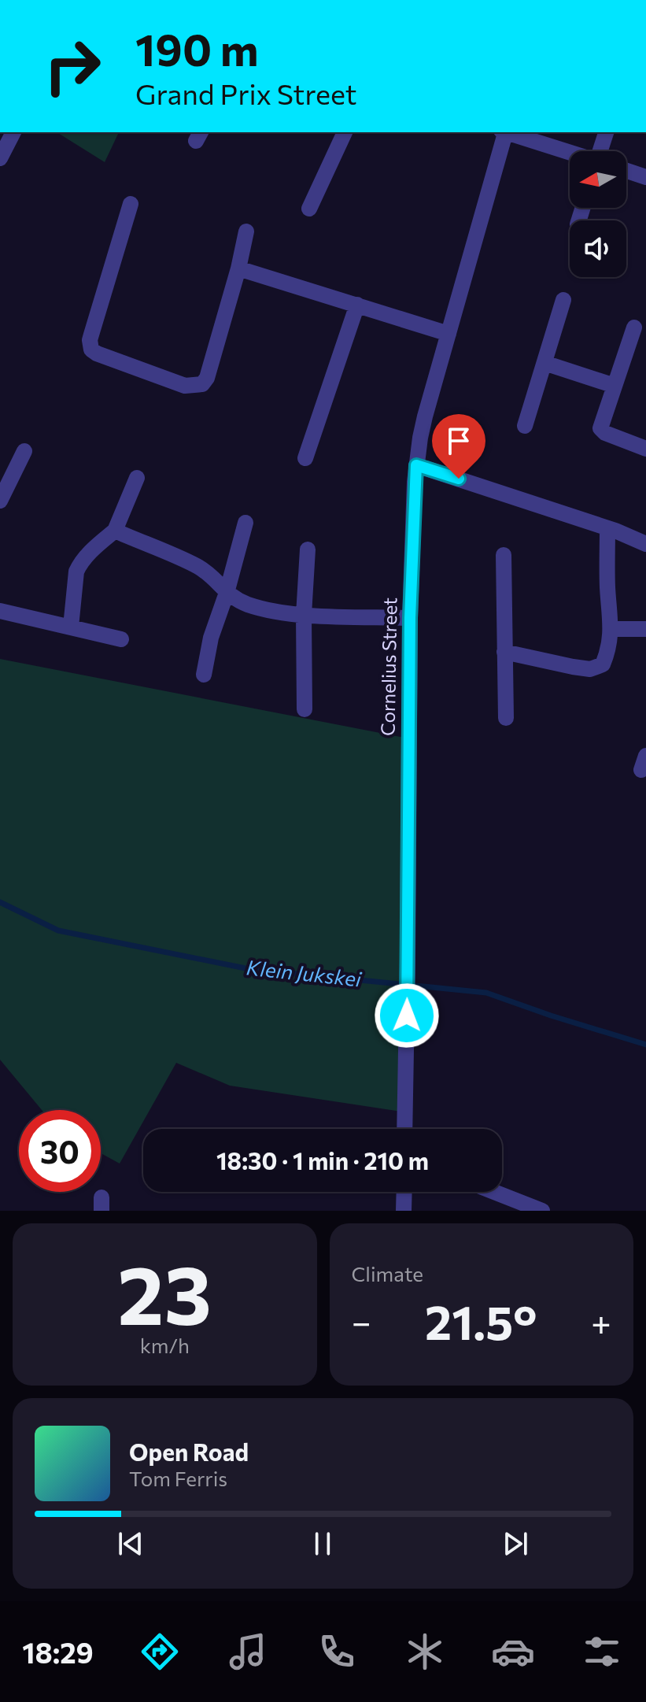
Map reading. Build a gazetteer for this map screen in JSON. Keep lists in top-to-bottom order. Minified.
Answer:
{"streets":{"street":["Cornelius Street"]},"water":["Klein Jukskei"],"north":"left","page":{"turn":["190 m","Grand Prix Street"],"limit":"30","trip":"18:30 · 1 min · 210 m","tile":[["23","km/h"],"Climate"],"heat":["−","21.5°","+"],"song":["Open Road","Tom Ferris"],"tabs":"18:29"}}
